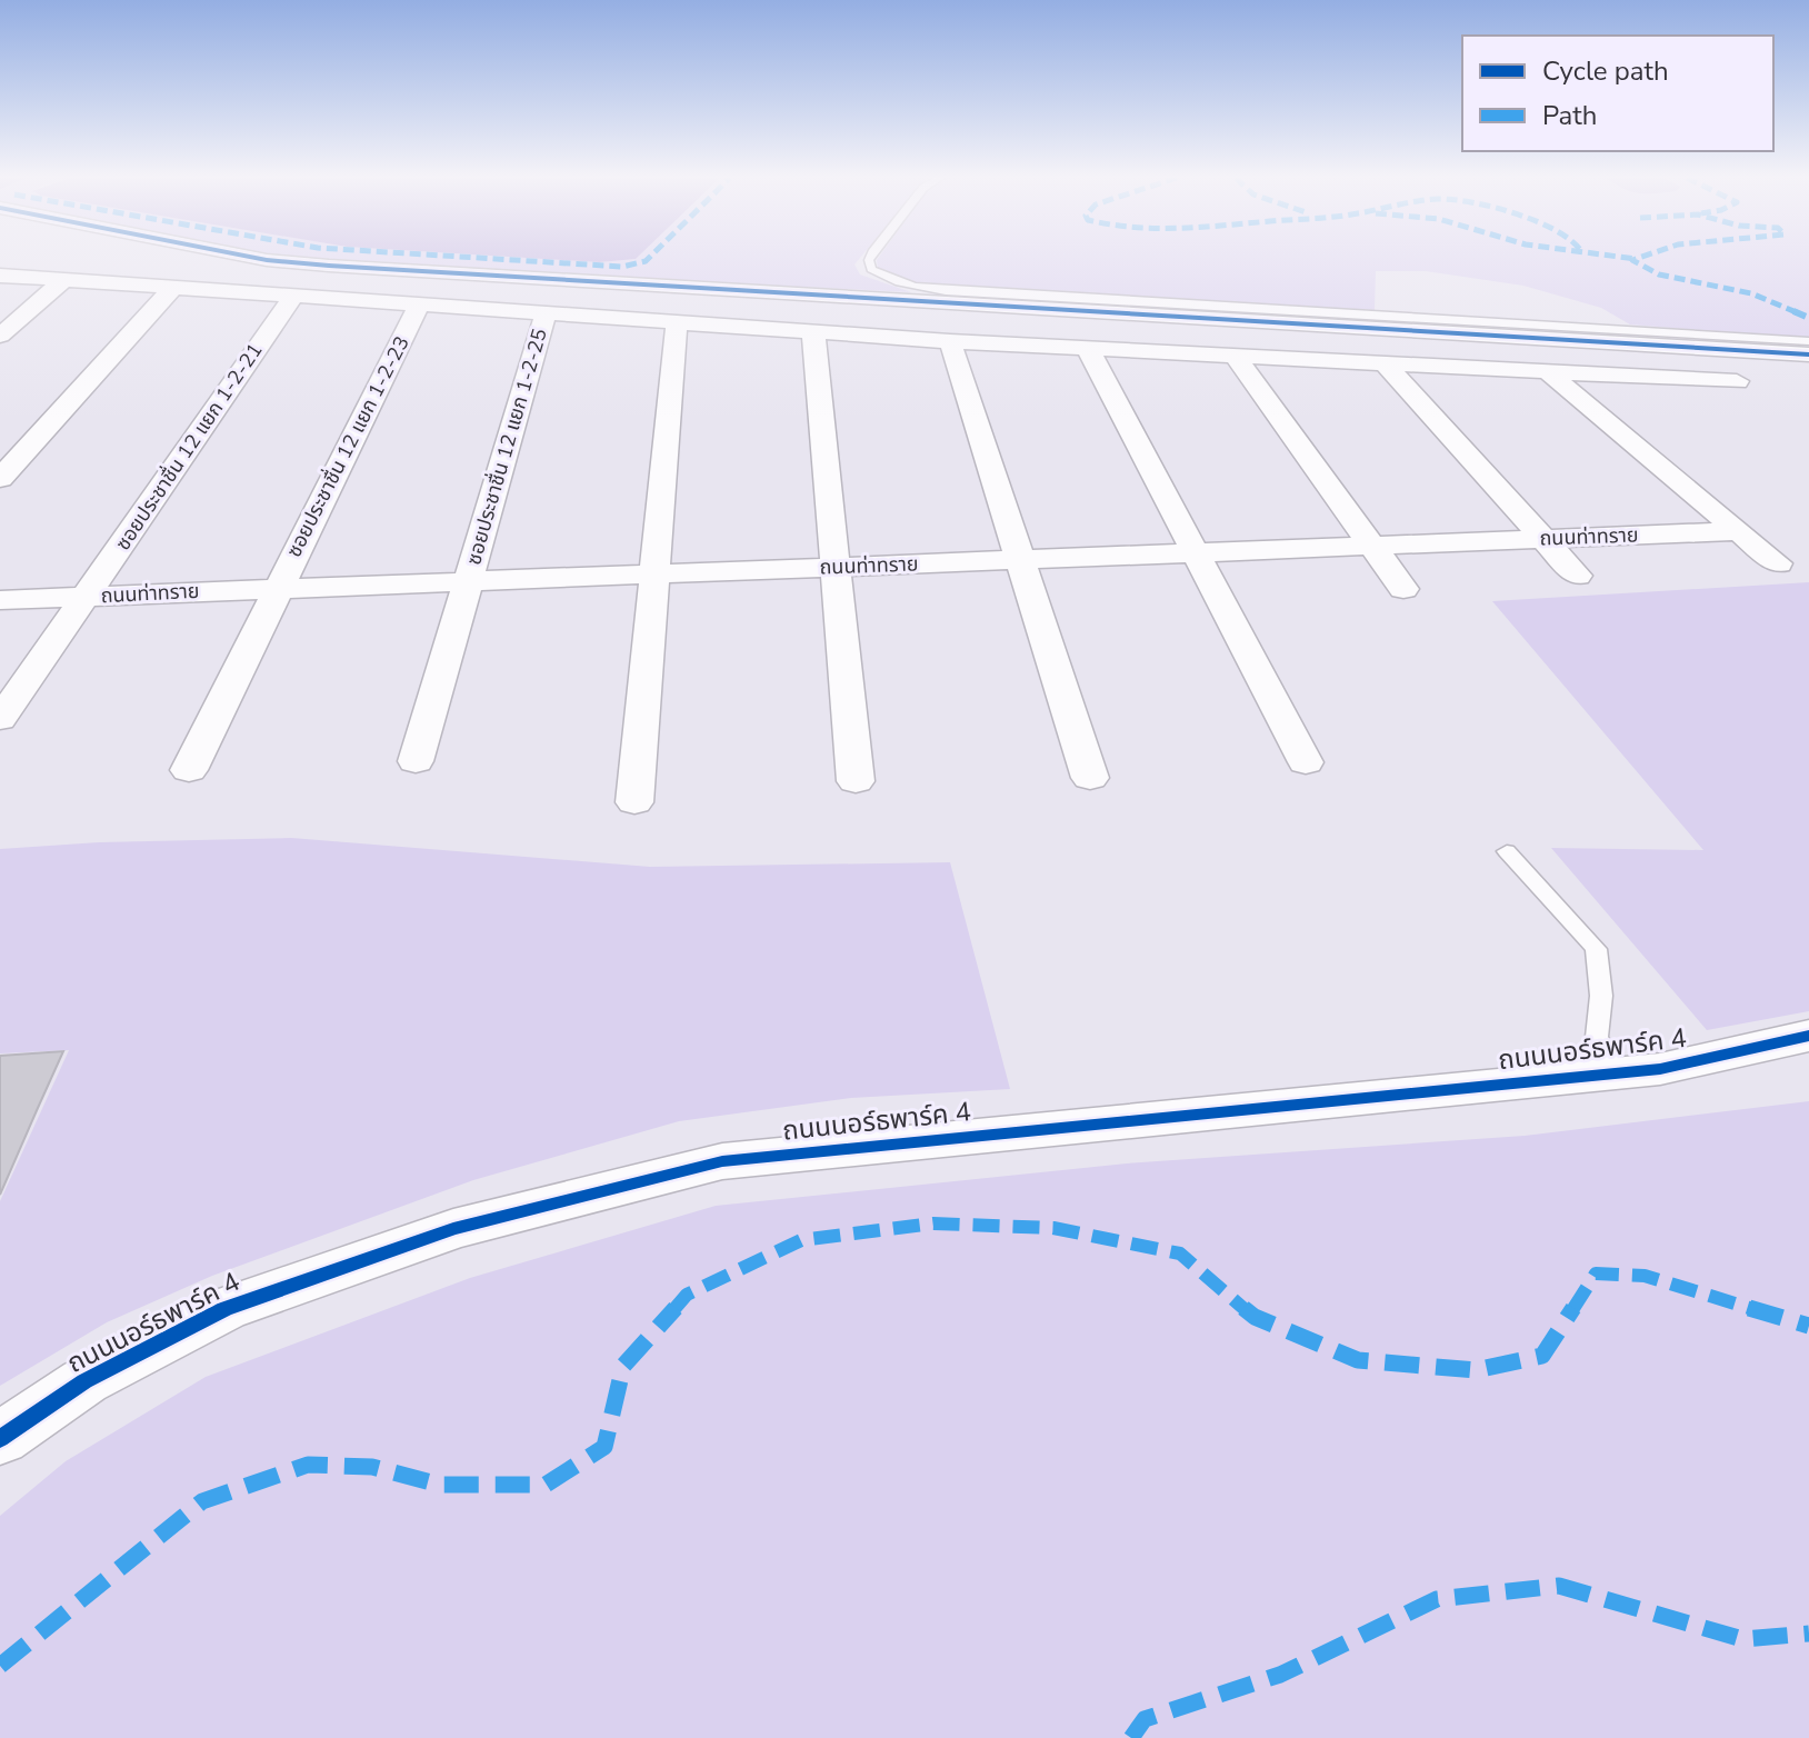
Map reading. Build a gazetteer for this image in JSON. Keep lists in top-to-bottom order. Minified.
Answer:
{"streets":{"street":["ซอยประชาชื่น 12 แยก 1-2-21","ซอยประชาชื่น 12 แยก 1-2-23","ซอยประชาชื่น 12 แยก 1-2-25","ถนนท่าทราย","ถนนนอร์ธพาร์ค 4"]},"crossings":[["ซอยประชาชื่น 12 แยก 1-2-21","ถนนท่าทราย"],["ซอยประชาชื่น 12 แยก 1-2-23","ถนนท่าทราย"],["ซอยประชาชื่น 12 แยก 1-2-25","ถนนท่าทราย"]],"legend":["Cycle path","Path"]}
